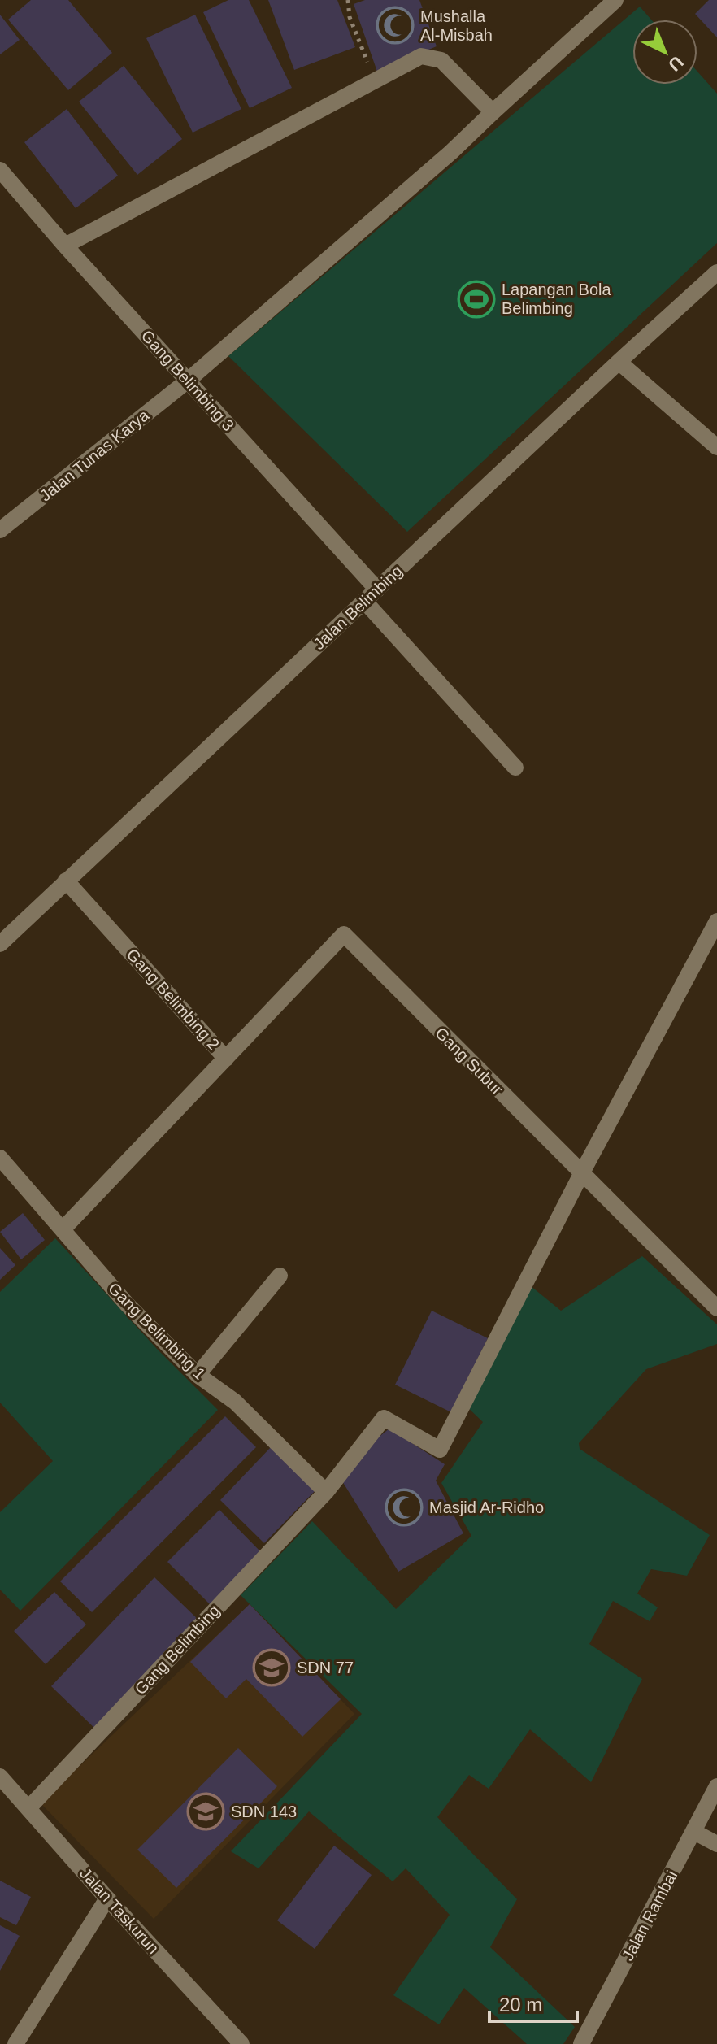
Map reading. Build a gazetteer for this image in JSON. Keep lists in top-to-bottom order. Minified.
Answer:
{"streets":{"street":["Gang Belimbing 3","Jalan Tunas Karya","Jalan Belimbing","Gang Belimbing 2","Gang Subur","Gang Belimbing 1","Gang Belimbing","Jalan Taskurun","Jalan Rambai"]},"crossings":[["Gang Belimbing 3","Jalan Tunas Karya"],["Gang Belimbing 3","Jalan Belimbing"],["Jalan Belimbing","Gang Belimbing 2"],["Gang Belimbing 2","Gang Subur"],["Gang Belimbing 2","Gang Belimbing 1"],["Gang Subur","Gang Belimbing"],["Gang Belimbing 1","Gang Belimbing"],["Gang Belimbing","Jalan Taskurun"]],"places":{"mosque":["Mushalla Al-Misbah","Masjid Ar-Ridho"],"sports":["Lapangan Bola Belimbing"],"school or university":["SDN 77","SDN 143"]},"scale_bar":"20 m","north":"bottom right"}
